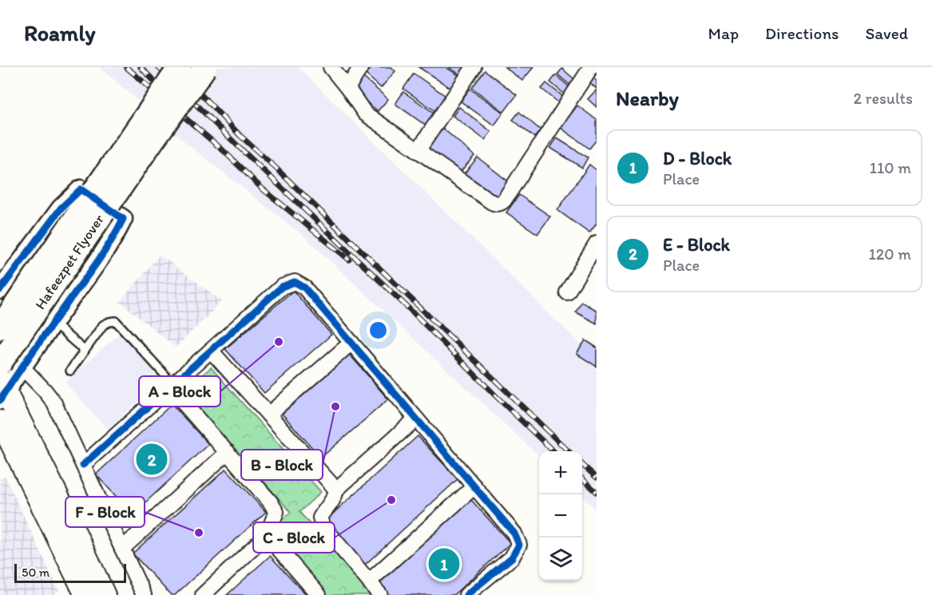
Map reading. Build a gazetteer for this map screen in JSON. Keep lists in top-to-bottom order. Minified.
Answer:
{"streets":{"main road":["Hafeezpet Flyover"]},"places":["A - Block","B - Block","C - Block","F - Block"],"scale_bar":"50 m","page":{"header":"Roamly","nav":["Map","Directions","Saved"],"heading":["Nearby","2 results"],"list":[{"mark":"1","name":"D - Block","note":"Place","value":"110 m"},{"mark":"2","name":"E - Block","note":"Place","value":"120 m"}],"pins":["2","1"],"map_buttons":["+","−"],"scale":"50 m"}}
